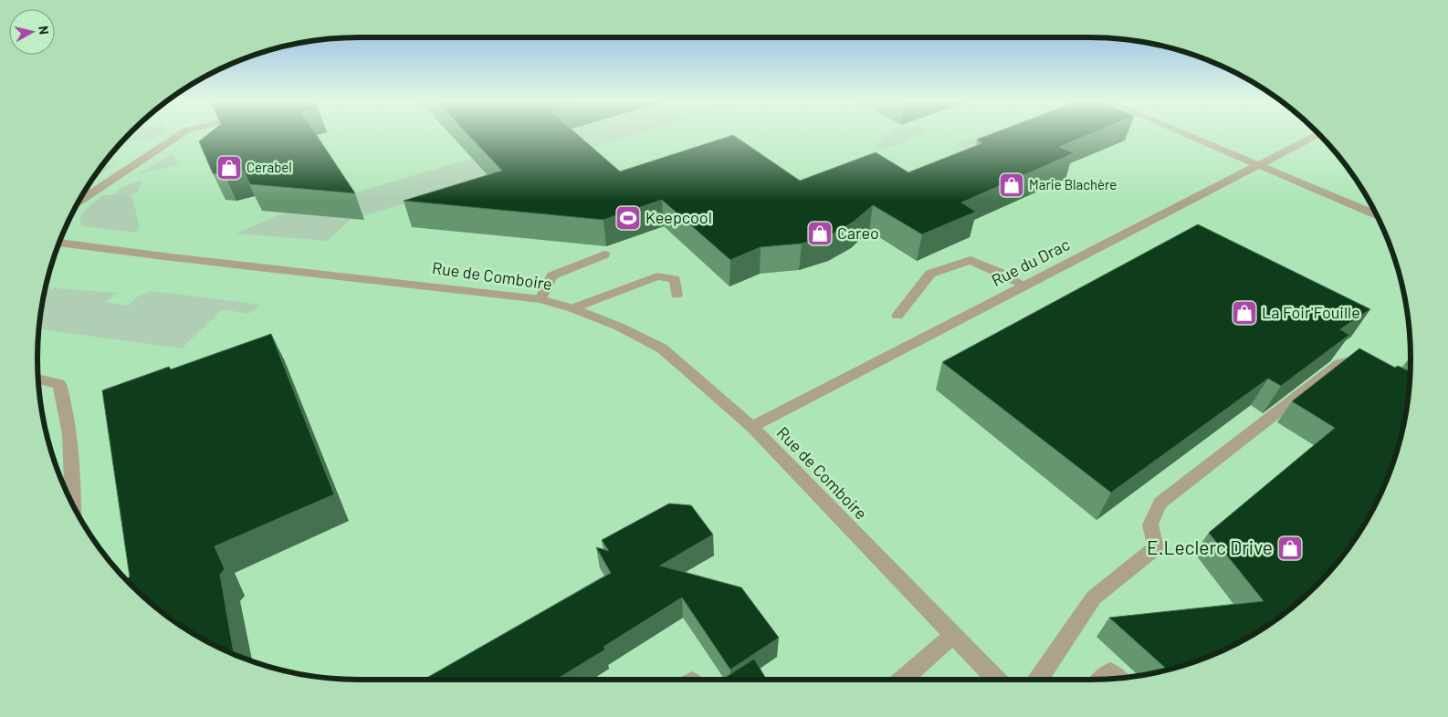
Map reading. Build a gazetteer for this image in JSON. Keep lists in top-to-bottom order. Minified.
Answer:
{"streets":{"street":["Rue du Drac","Rue de Comboire"]},"crossings":[["Rue du Drac","Rue de Comboire"]],"places":{"shop":["Cerabel","Marie Blachère","Careo","La Foir'Fouille","E.Leclerc Drive"],"sports":["Keepcool"]},"north":"right"}
